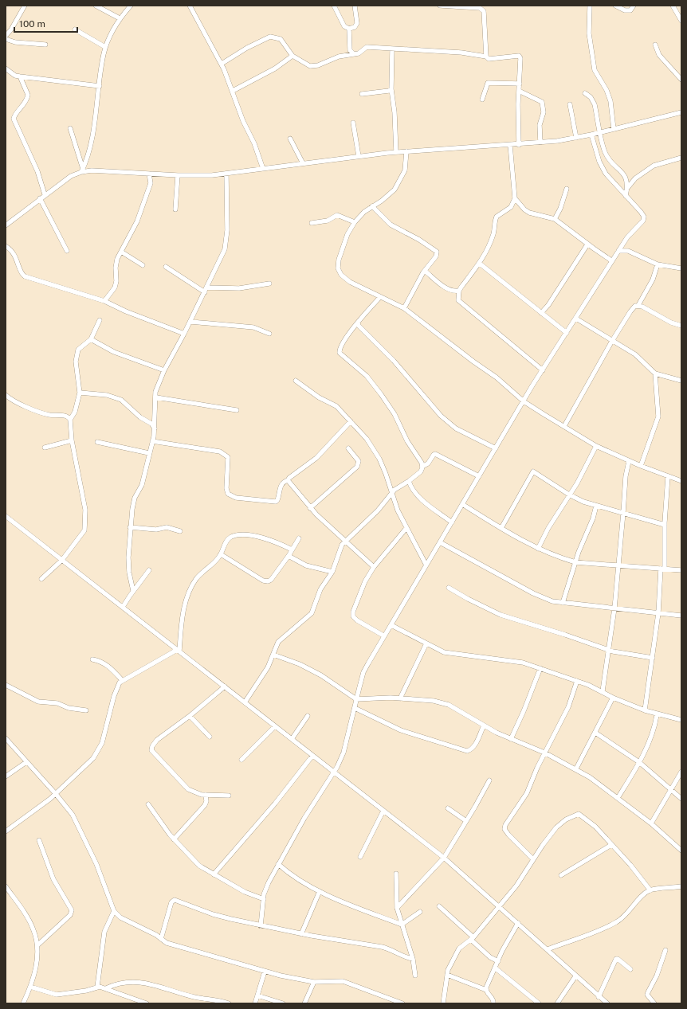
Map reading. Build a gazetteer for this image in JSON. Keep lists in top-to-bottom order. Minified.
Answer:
{"scale_bar":"100 m"}
